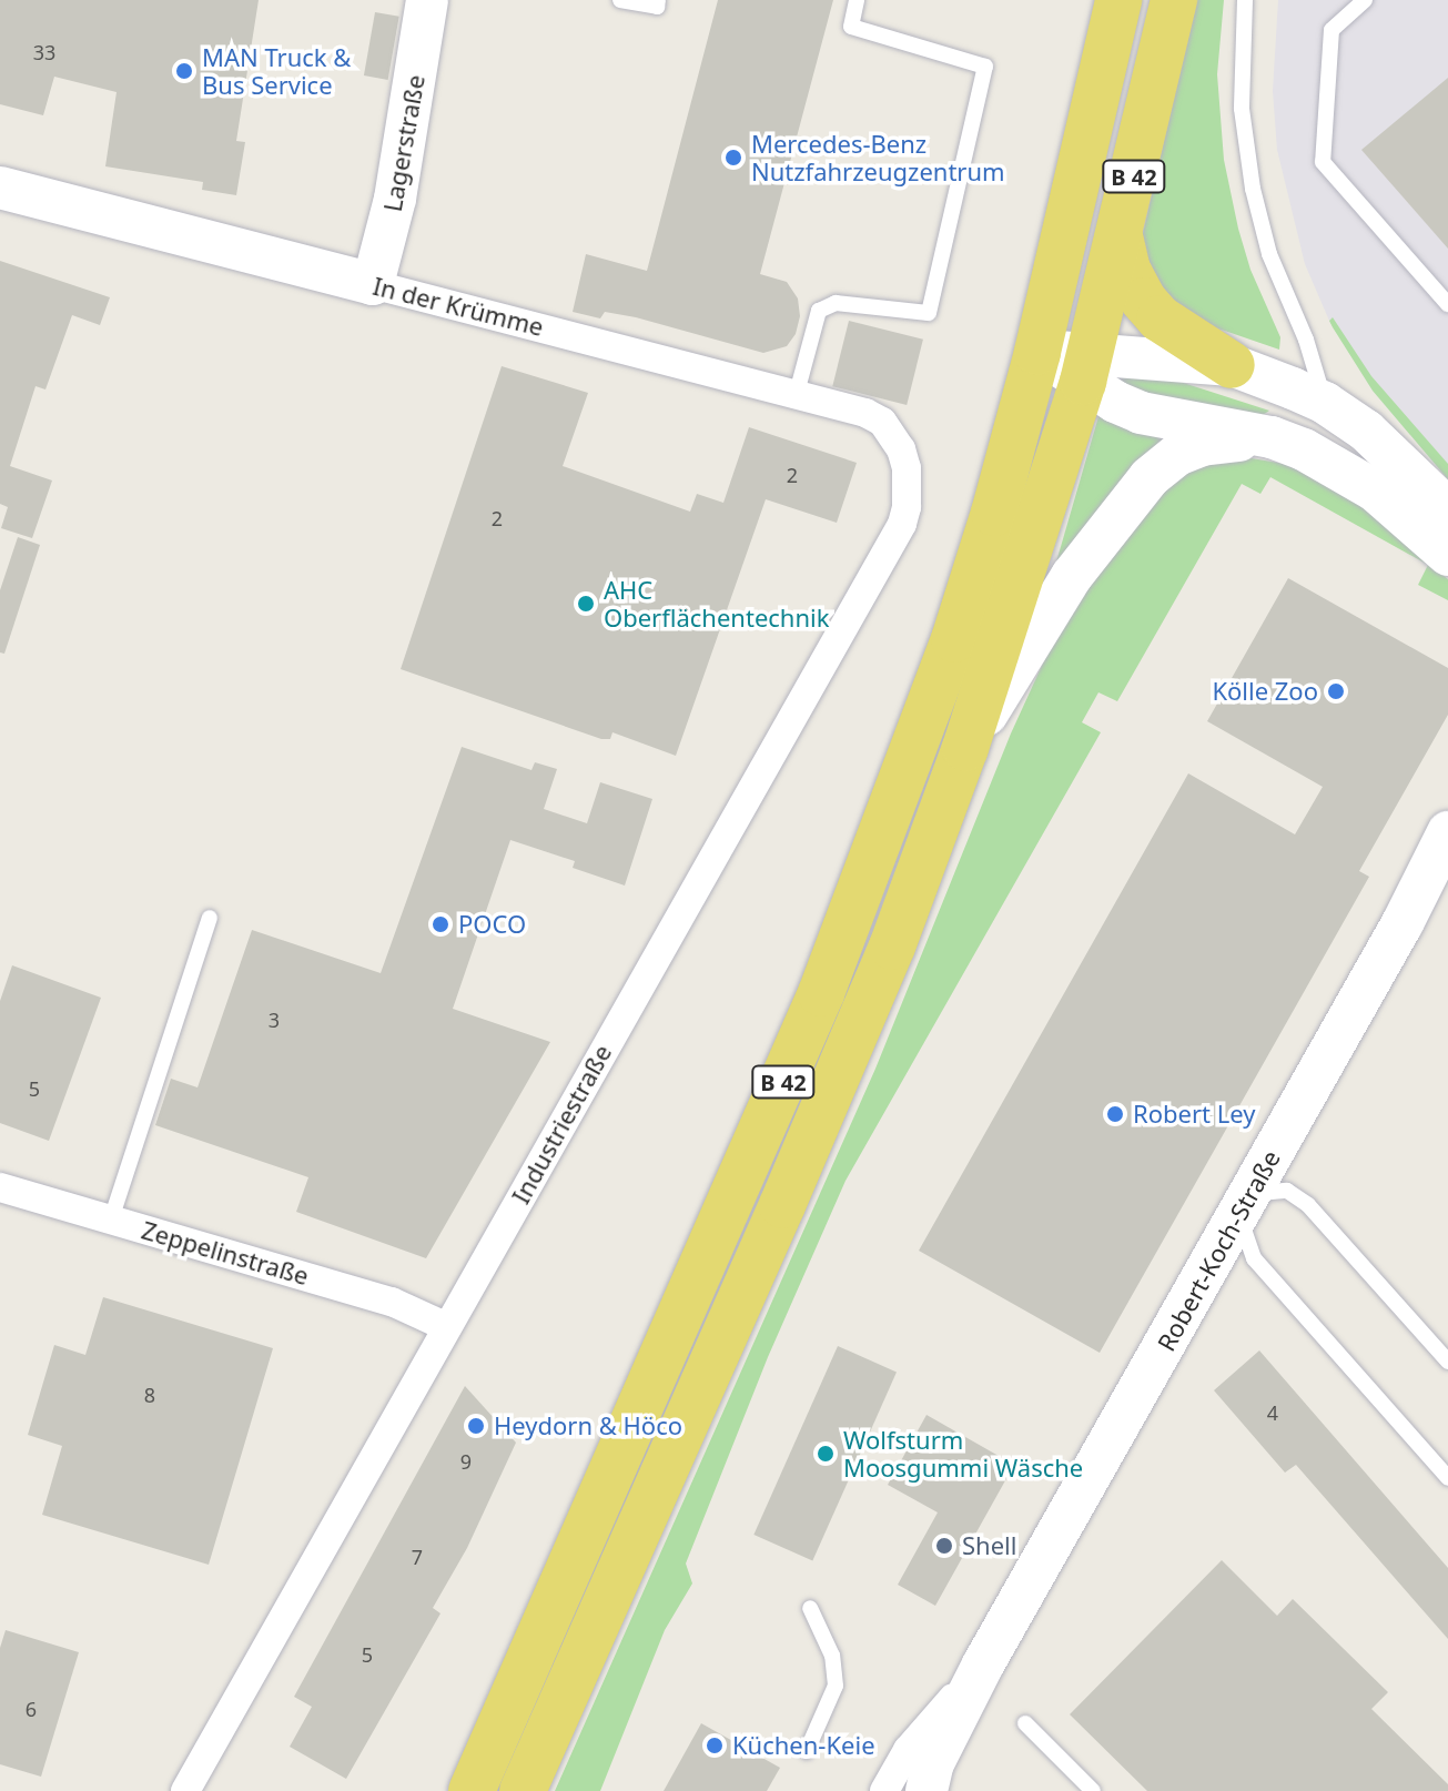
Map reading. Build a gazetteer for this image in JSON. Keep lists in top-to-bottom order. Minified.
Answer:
{"streets":{"main road":["Lagerstraße","B 42","In der Krümme","Robert-Koch-Straße"],"street":["Industriestraße","Zeppelinstraße"]},"crossings":[["Lagerstraße","In der Krümme"],["In der Krümme","Industriestraße"],["Industriestraße","Zeppelinstraße"]],"places":["MAN Truck & Bus Service","Mercedes-Benz Nutzfahrzeugzentrum","AHC Oberflächentechnik","Kölle Zoo","POCO","Robert Ley","Heydorn & Höco","Wolfsturm Moosgummi Wäsche","Shell","Küchen-Keie"],"house_numbers":["33","2","2","3","5","8","4","9","7","5","6"]}
